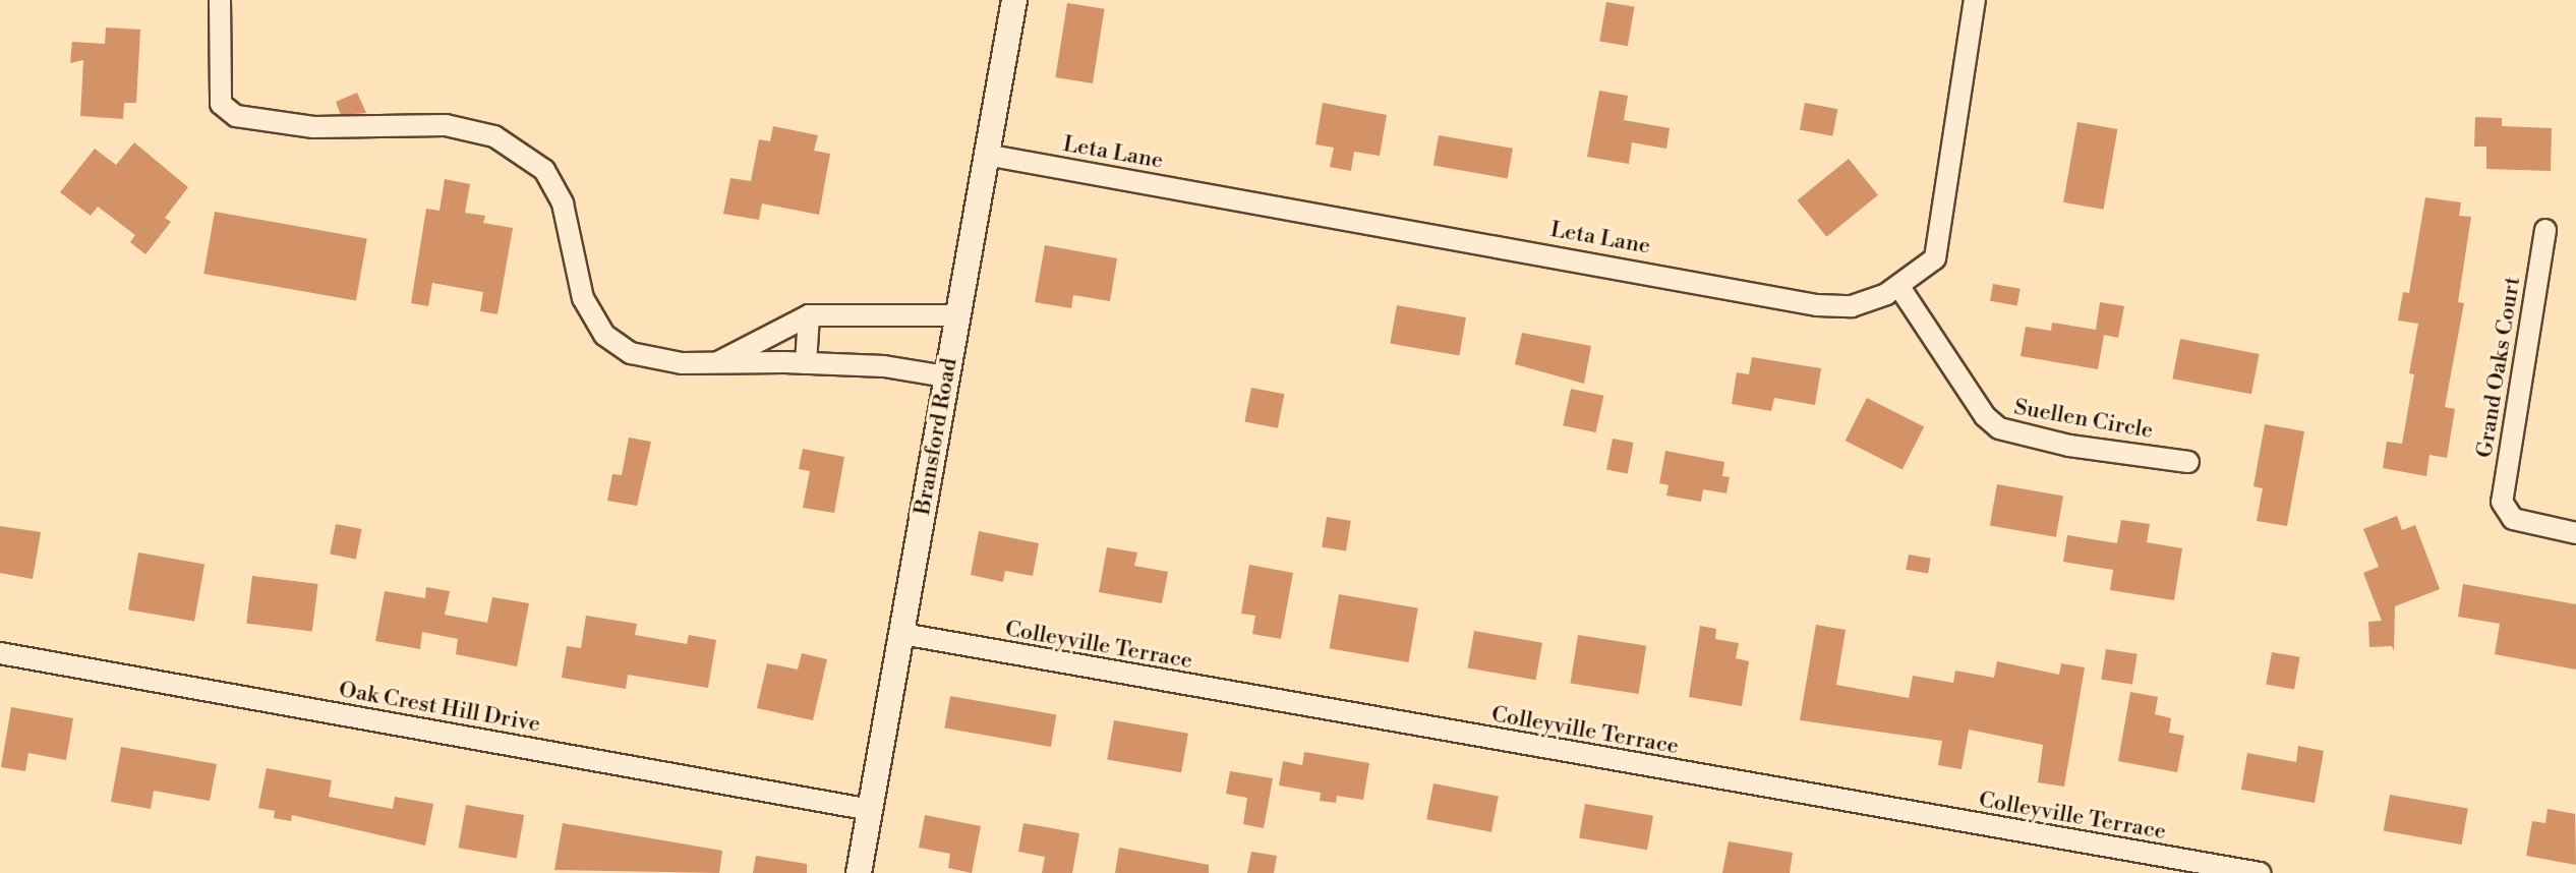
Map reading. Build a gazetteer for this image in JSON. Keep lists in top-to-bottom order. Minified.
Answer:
{"streets":{"street":["Leta Lane","Grand Oaks Court","Suellen Circle","Bransford Road","Colleyville Terrace","Oak Crest Hill Drive"]},"crossings":[["Leta Lane","Suellen Circle"],["Leta Lane","Bransford Road"],["Bransford Road","Colleyville Terrace"],["Bransford Road","Oak Crest Hill Drive"]]}
